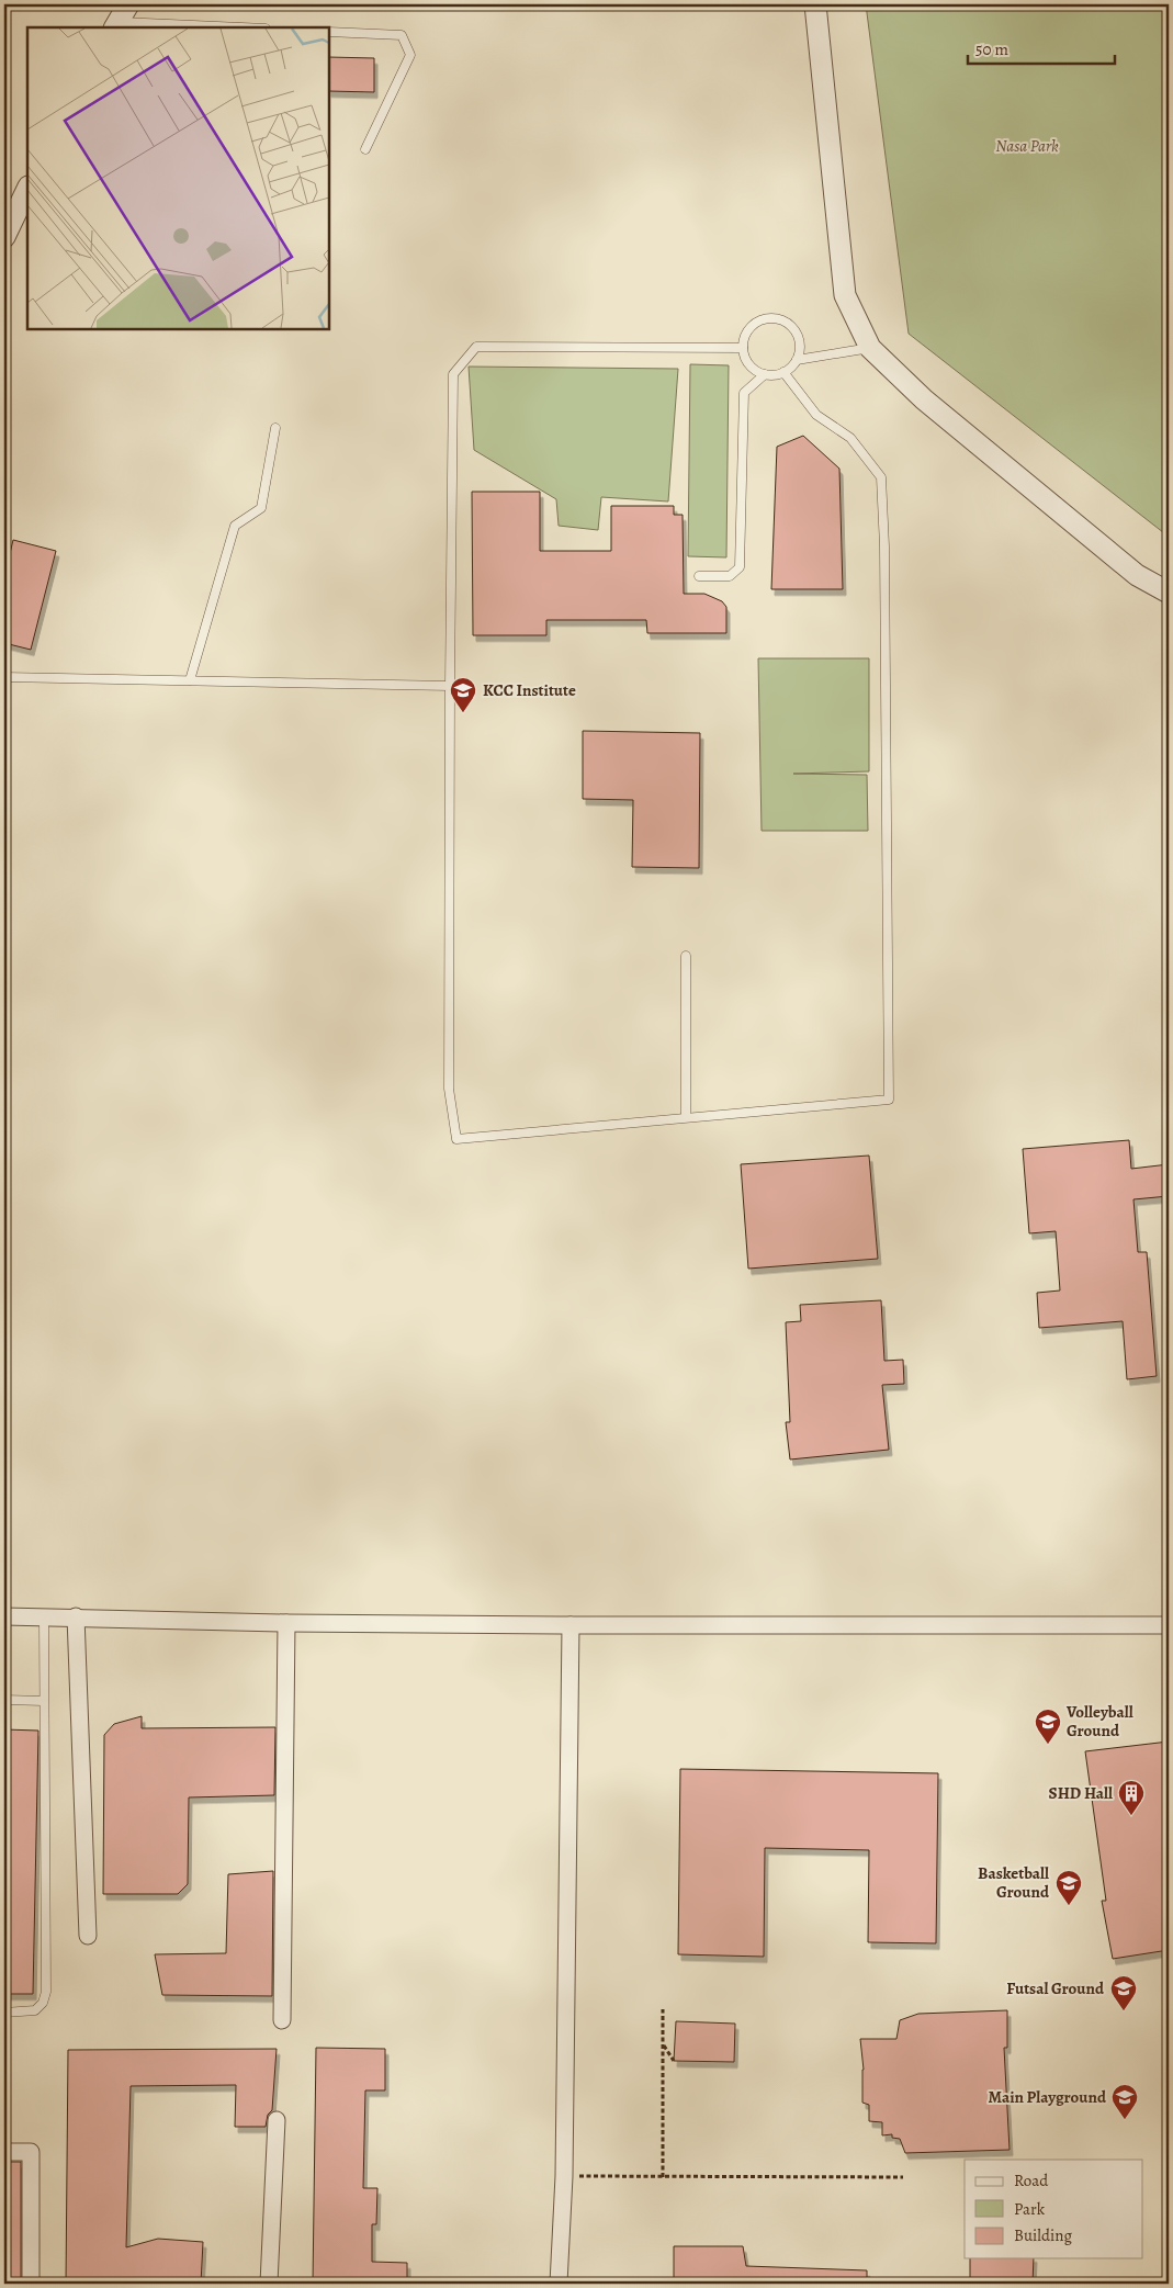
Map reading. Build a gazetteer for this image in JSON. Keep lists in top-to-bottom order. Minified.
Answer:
{"parks":["Nasa Park"],"places":{"school or university":["KCC Institute","Volleyball Ground","Basketball Ground","Futsal Ground","Main Playground"],"building":["SHD Hall"]},"legend":["Road","Park","Building"],"scale_bar":"50 m"}
